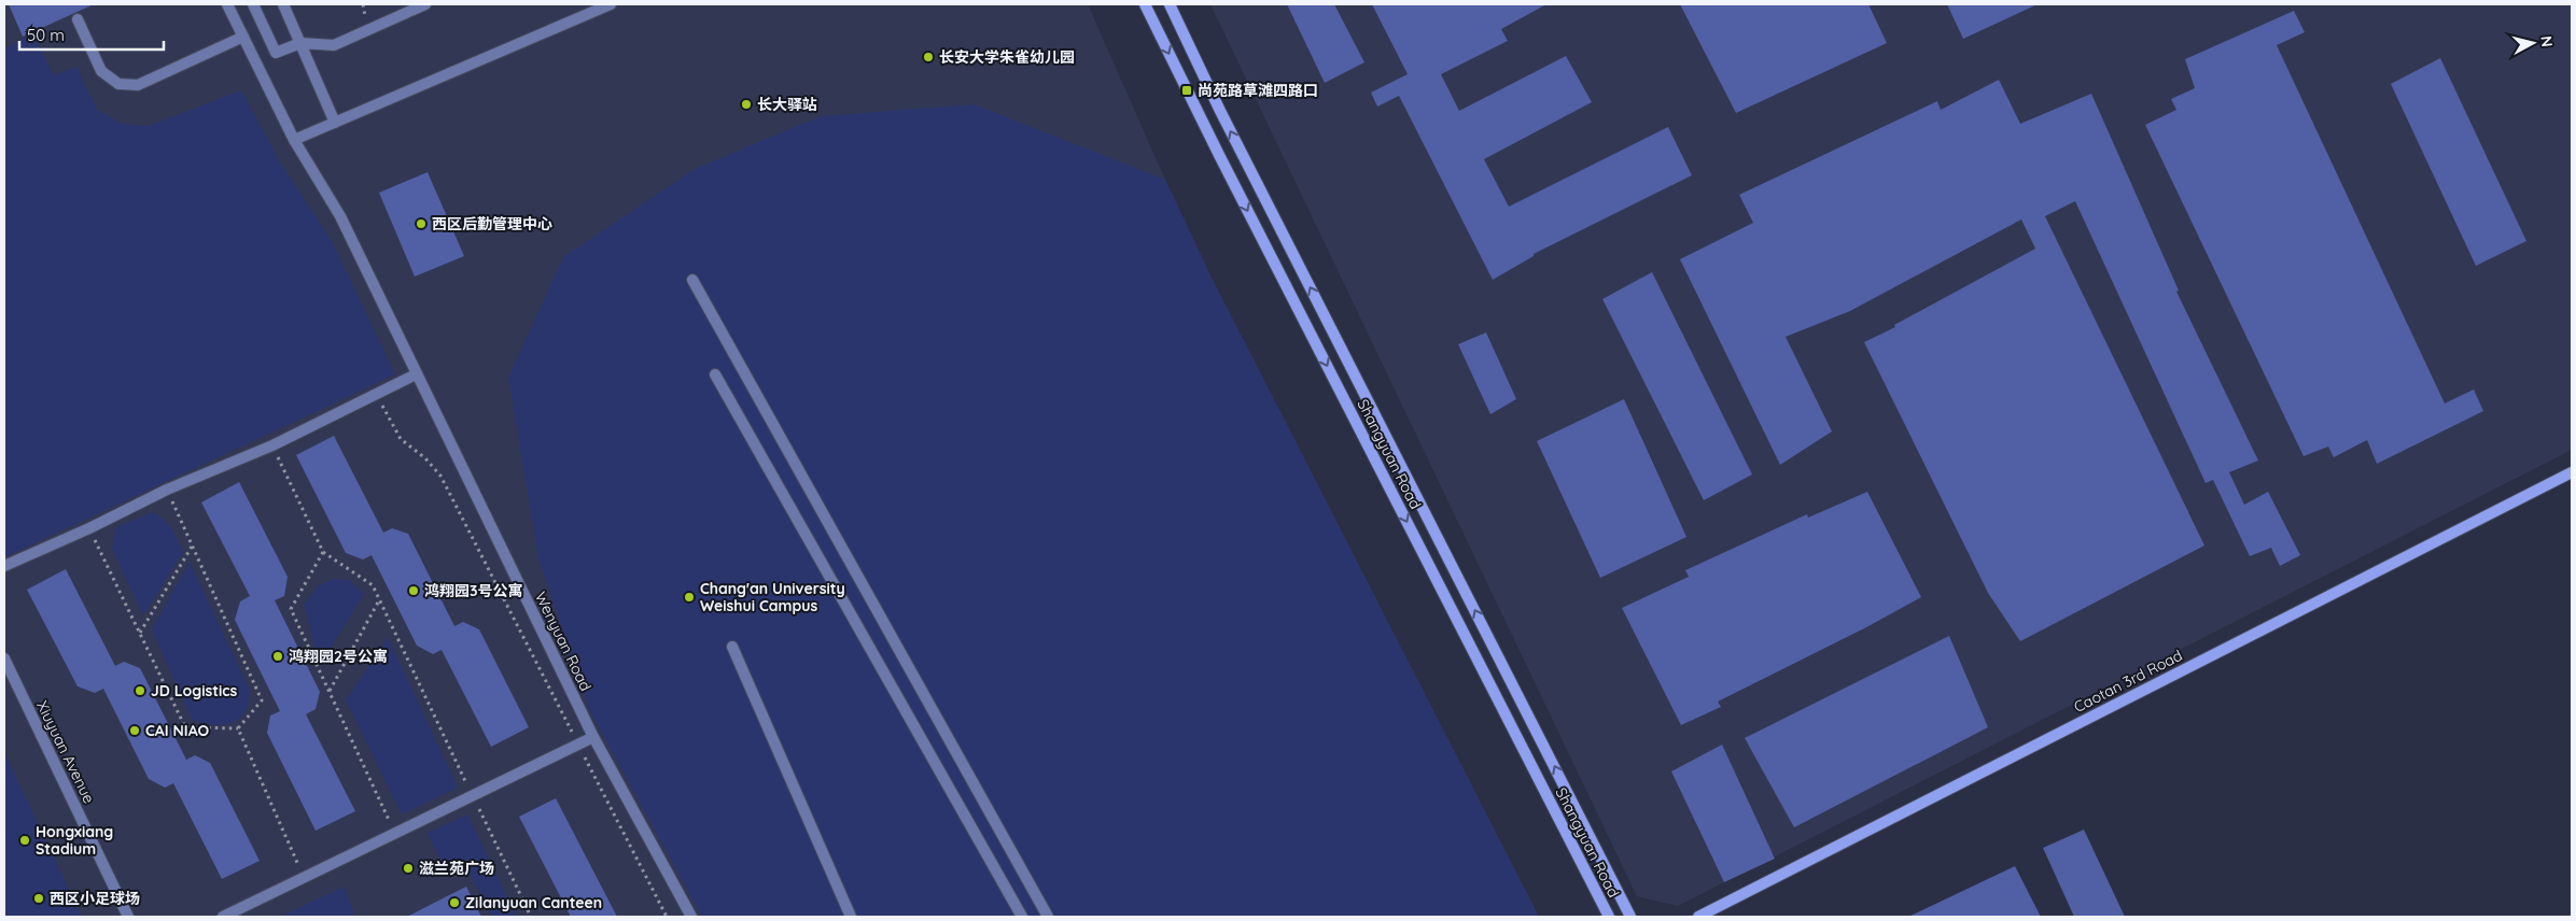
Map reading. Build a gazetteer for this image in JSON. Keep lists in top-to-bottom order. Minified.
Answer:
{"streets":{"main road":["Shangyuan Road","Caotan 3rd Road"],"street":["Wenyuan Road","Xiuyuan Avenue"]},"places":{"other":["长安大学朱雀幼儿园","长大驿站","西区后勤管理中心","鸿翔园3号公寓","Chang'an University Weishui Campus","鸿翔园2号公寓","JD Logistics","CAI NIAO","Hongxiang Stadium","滋兰苑广场","西区小足球场","Zilanyuan Canteen"],"transit":["尚苑路草滩四路口"]},"scale_bar":"50 m","north":"right"}
